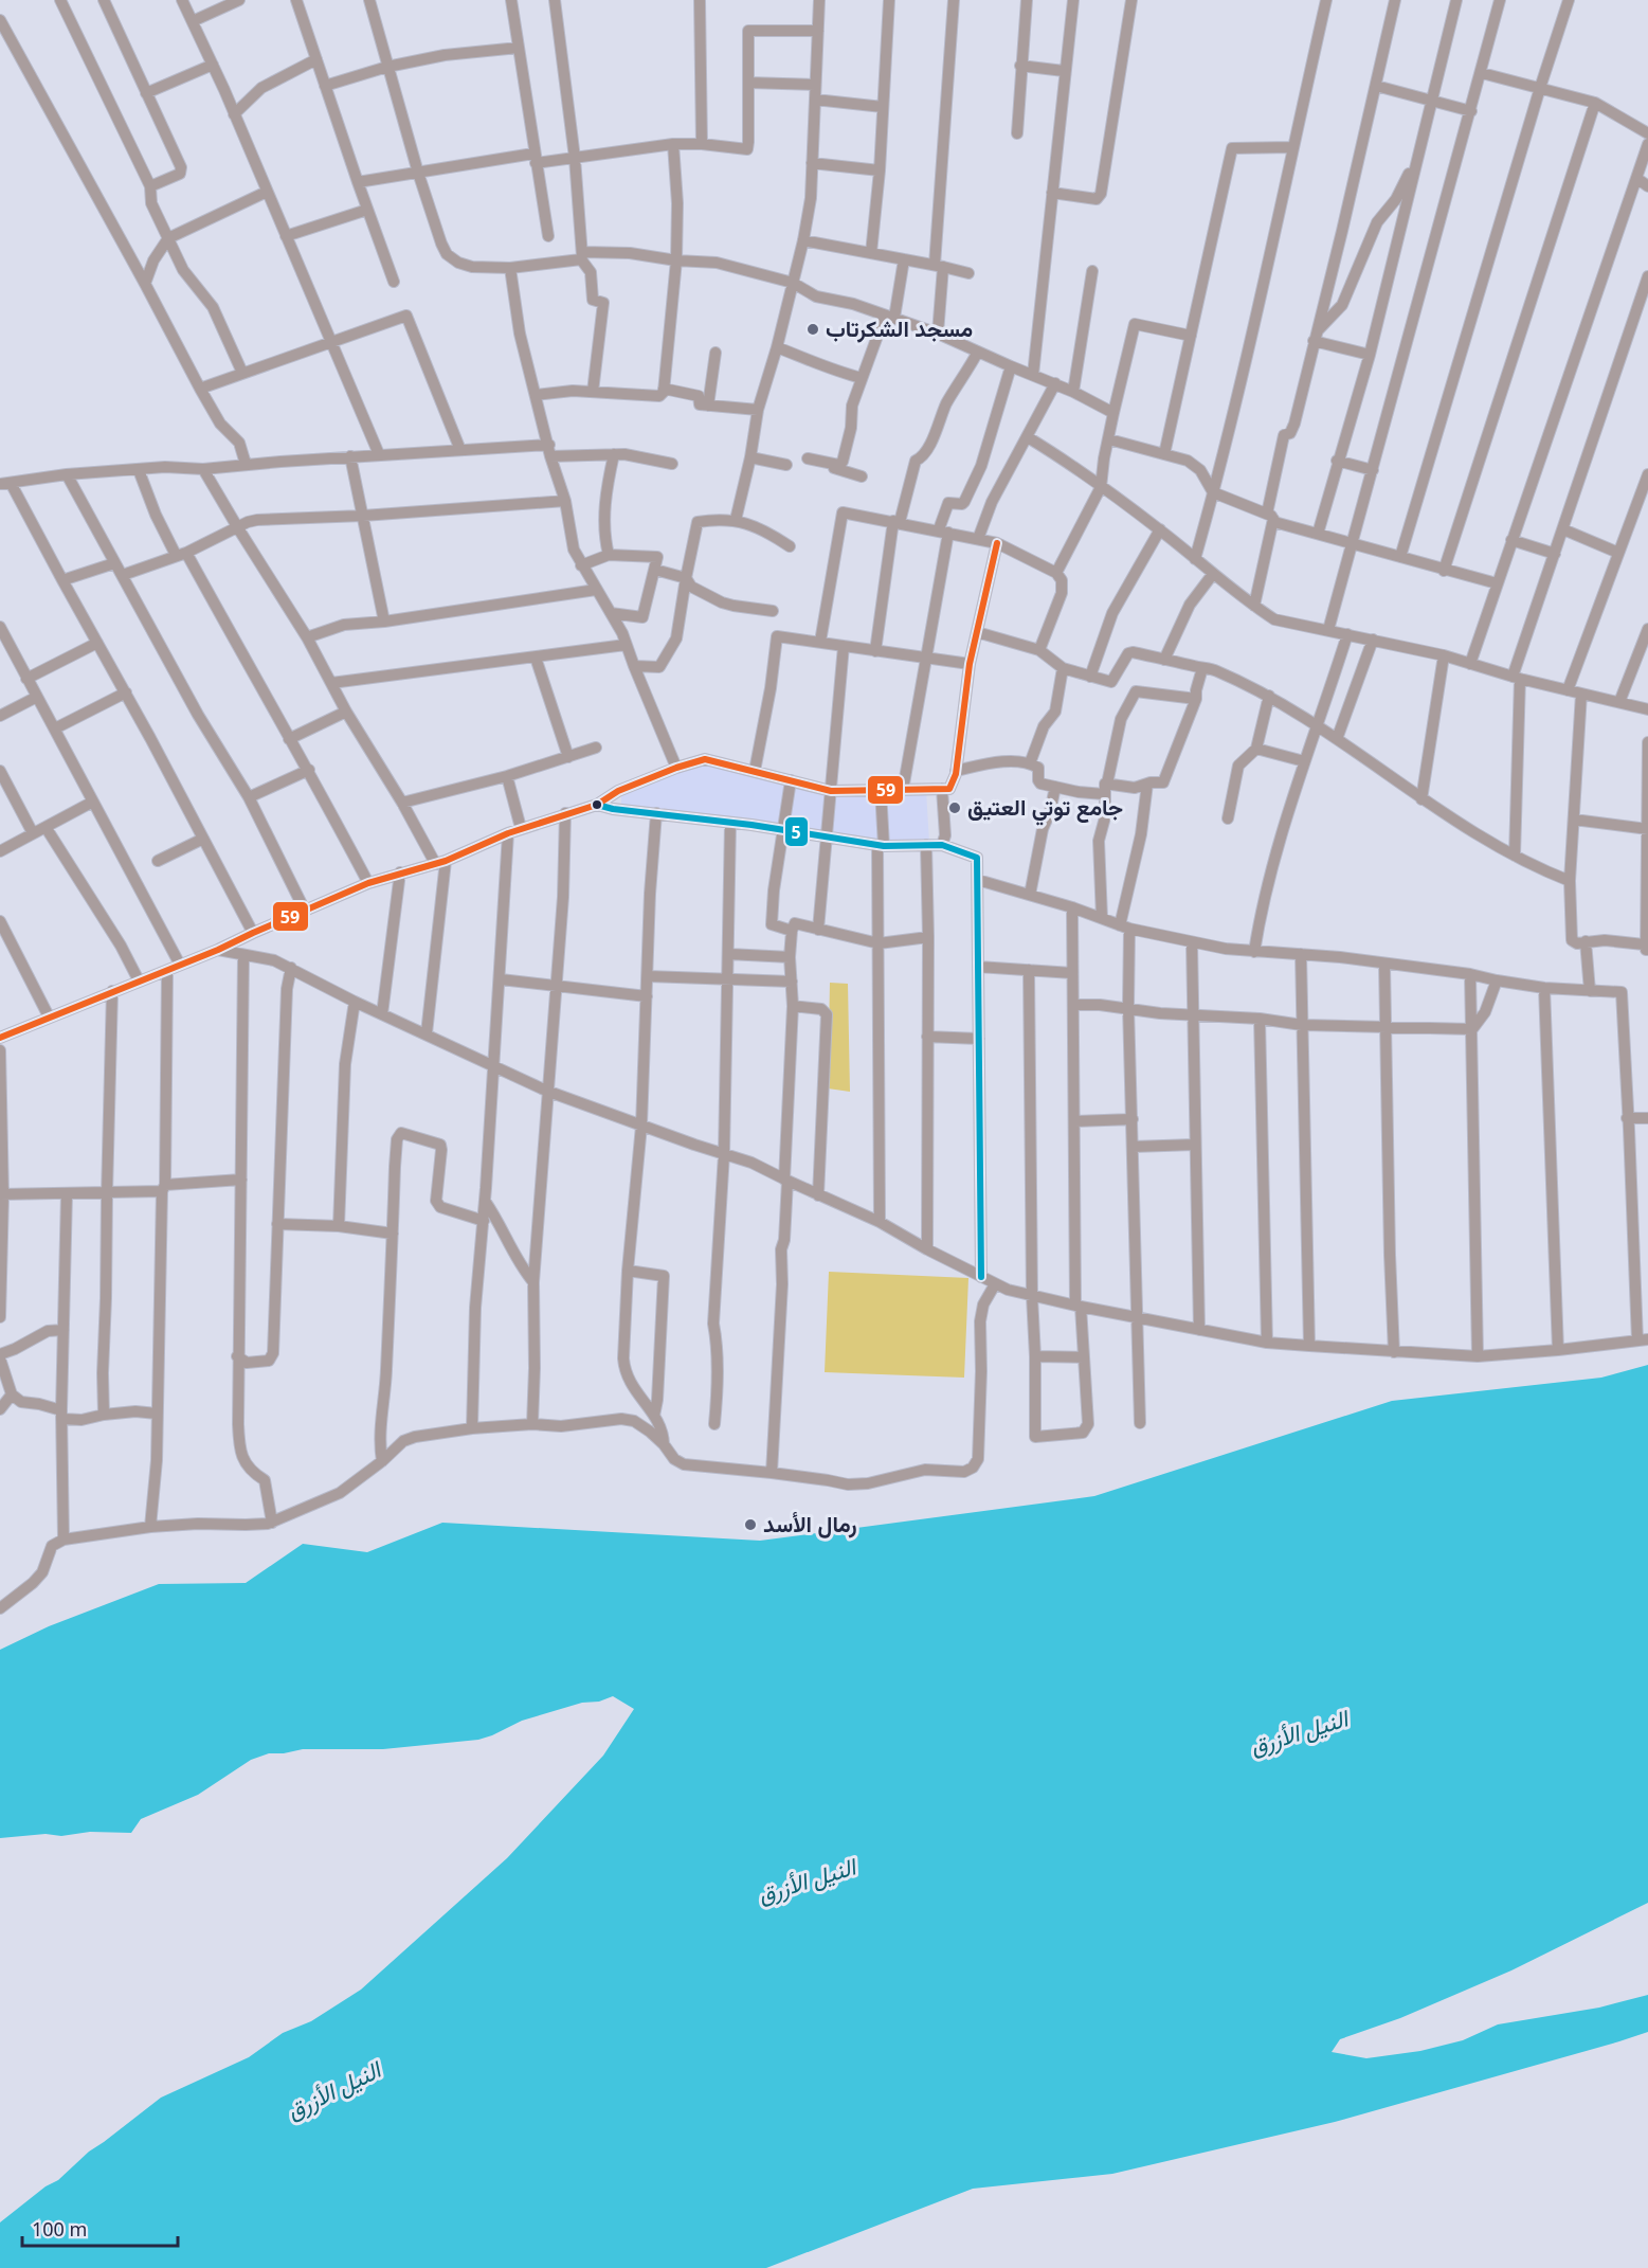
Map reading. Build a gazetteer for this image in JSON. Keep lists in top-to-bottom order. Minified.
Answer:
{"water":["النيل الأزرق"],"places":["مسجد الشكرتاب","جامع توتي العتيق","رمال الأسد"],"lines":["transit line 59","transit line 5"],"scale_bar":"100 m"}
